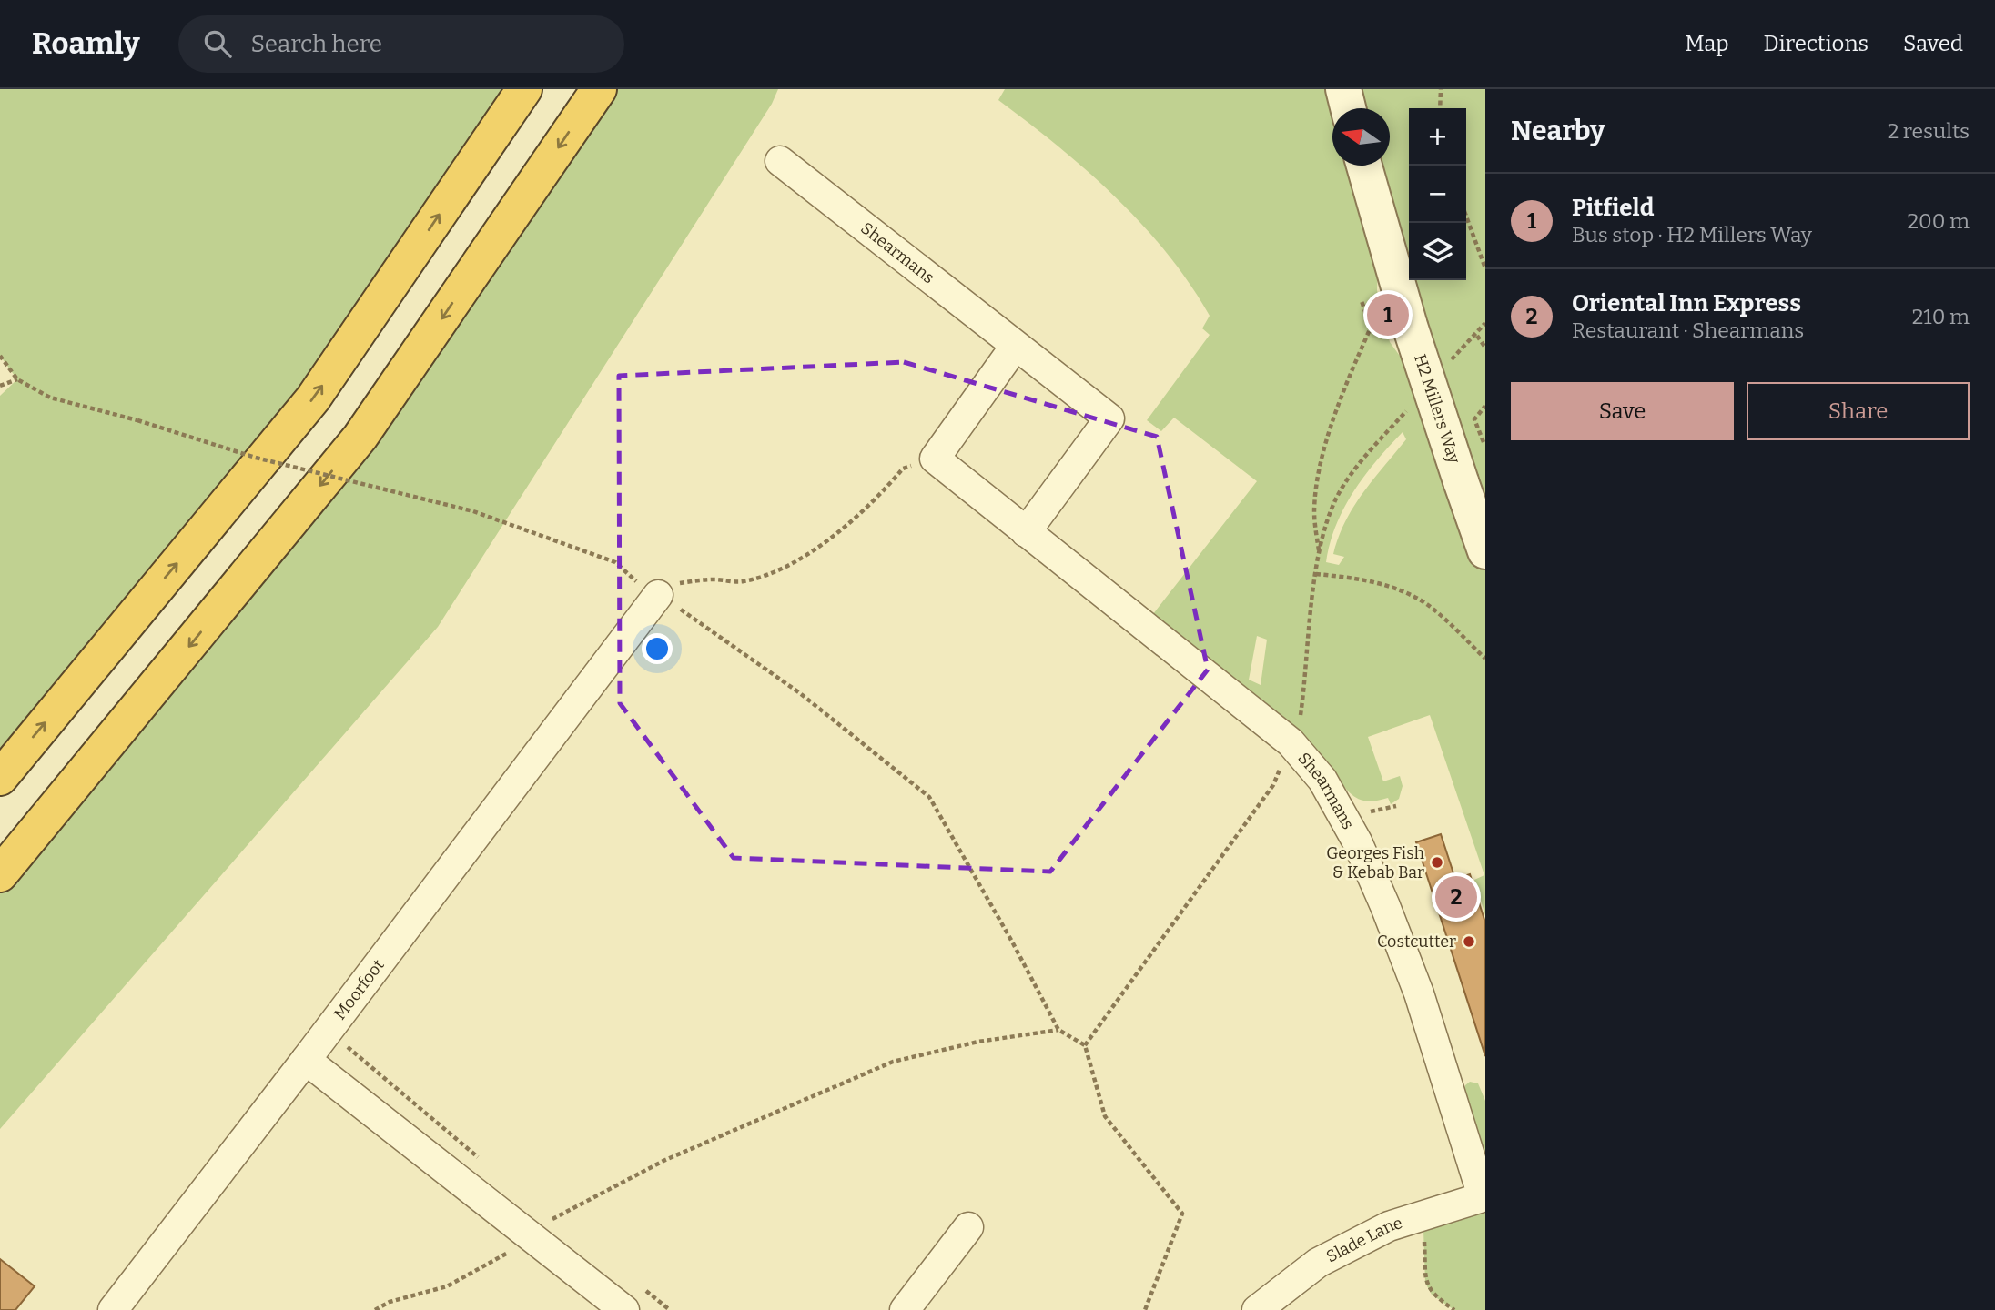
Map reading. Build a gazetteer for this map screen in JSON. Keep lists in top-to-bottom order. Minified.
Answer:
{"streets":{"street":["Shearmans","H2 Millers Way","Moorfoot","Slade Lane"]},"crossings":[["Shearmans","Slade Lane"]],"places":["Georges Fish & Kebab Bar","Costcutter"],"north":"left","page":{"header":"Roamly","search":"Search here","nav":["Map","Directions","Saved"],"heading":["Nearby","2 results"],"map_buttons":["+","−"],"list":[{"mark":"1","name":"Pitfield","note":"Bus stop · H2 Millers Way","value":"200 m"},{"mark":"2","name":"Oriental Inn Express","note":"Restaurant · Shearmans","value":"210 m"}],"pins":["1","2"],"buttons":["Save","Share"]}}
